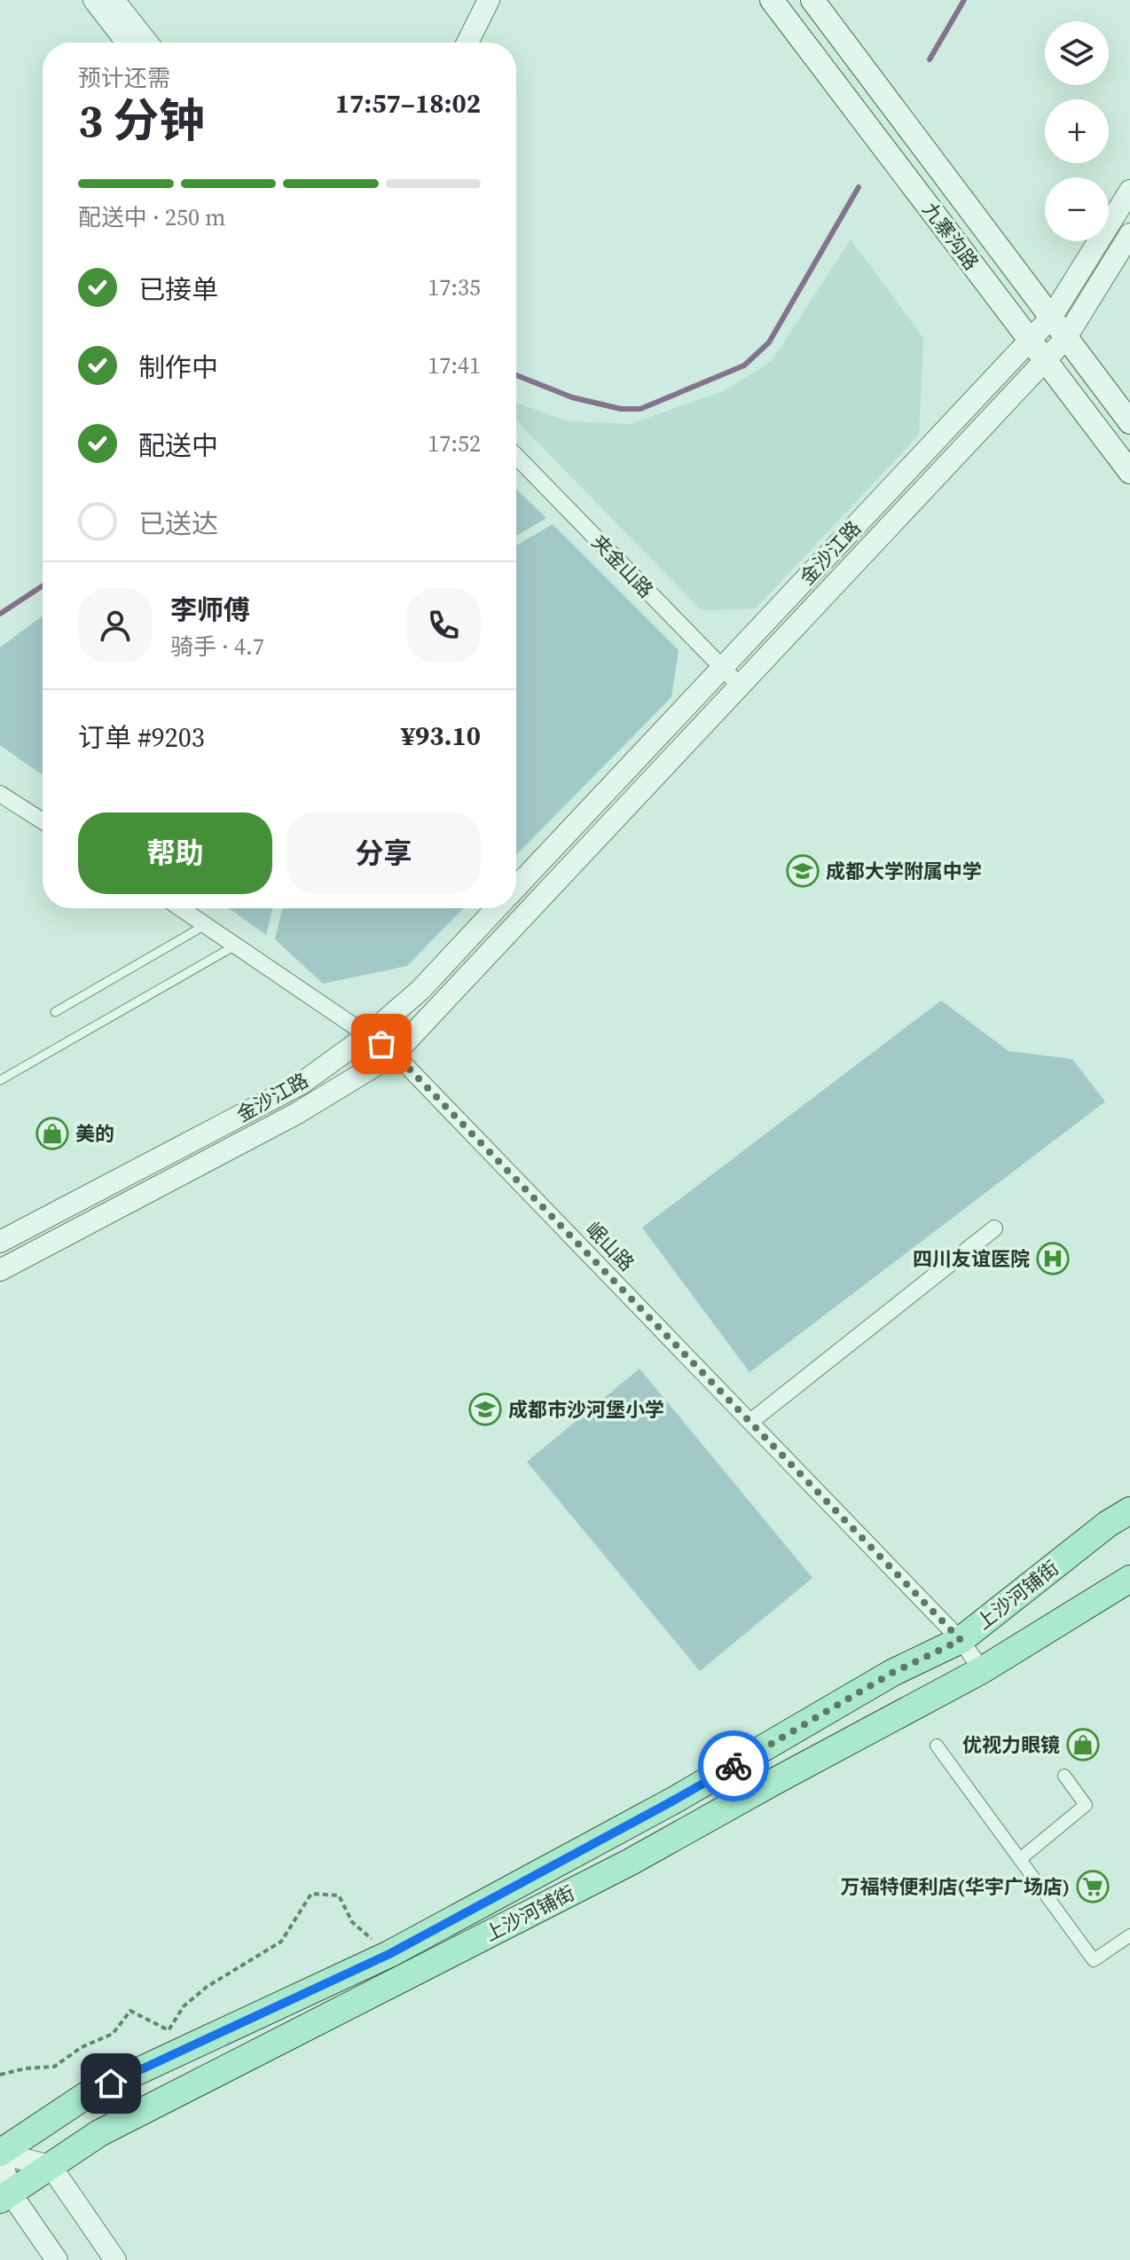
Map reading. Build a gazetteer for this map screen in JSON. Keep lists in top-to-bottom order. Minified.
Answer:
{"streets":{"main road":["九寨沟路","上沙河铺街"],"street":["金沙江路","夹金山路","岷山路"]},"crossings":[["九寨沟路","金沙江路"],["金沙江路","夹金山路"],["金沙江路","岷山路"],["岷山路","上沙河铺街"]],"places":{"school or university":["成都大学附属中学","成都市沙河堡小学"],"shop":["美的","优视力眼镜"],"hospital":["四川友谊医院"],"supermarket":["万福特便利店(华宇广场店)"]},"page":{"map_buttons":["+","−"],"heading":["3 分钟","预计还需","17:57–18:02"],"panel":["李师傅","骑手 · 4.7","订单 #9203","¥93.10"],"bar":"配送中 · 250 m","list":[["已接单","17:35"],["制作中","17:41"],["配送中","17:52"],"已送达"],"buttons":["帮助","分享"]}}
